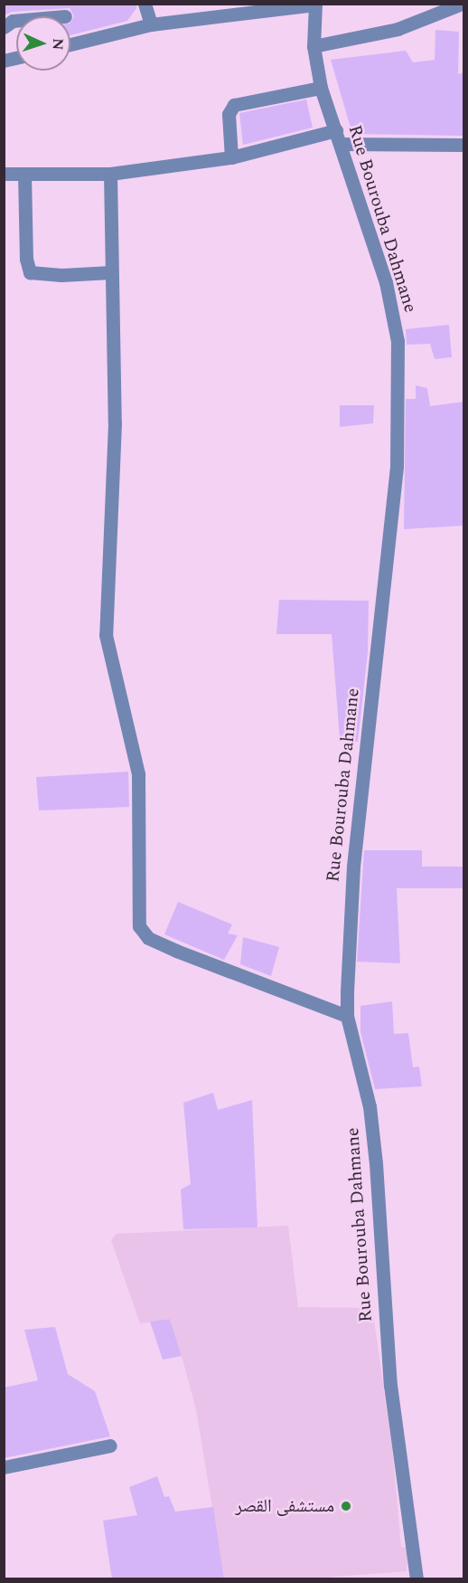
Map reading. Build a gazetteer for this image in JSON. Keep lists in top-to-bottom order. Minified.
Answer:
{"streets":{"street":["Rue Bourouba Dahmane"]},"places":["مستشفى القصر"],"north":"right"}
